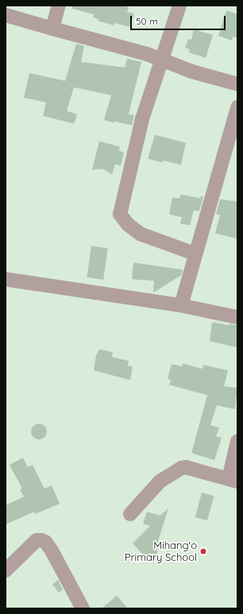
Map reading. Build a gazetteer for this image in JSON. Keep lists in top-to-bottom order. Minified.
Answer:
{"places":["Mihang'o Primary School"],"scale_bar":"50 m"}
